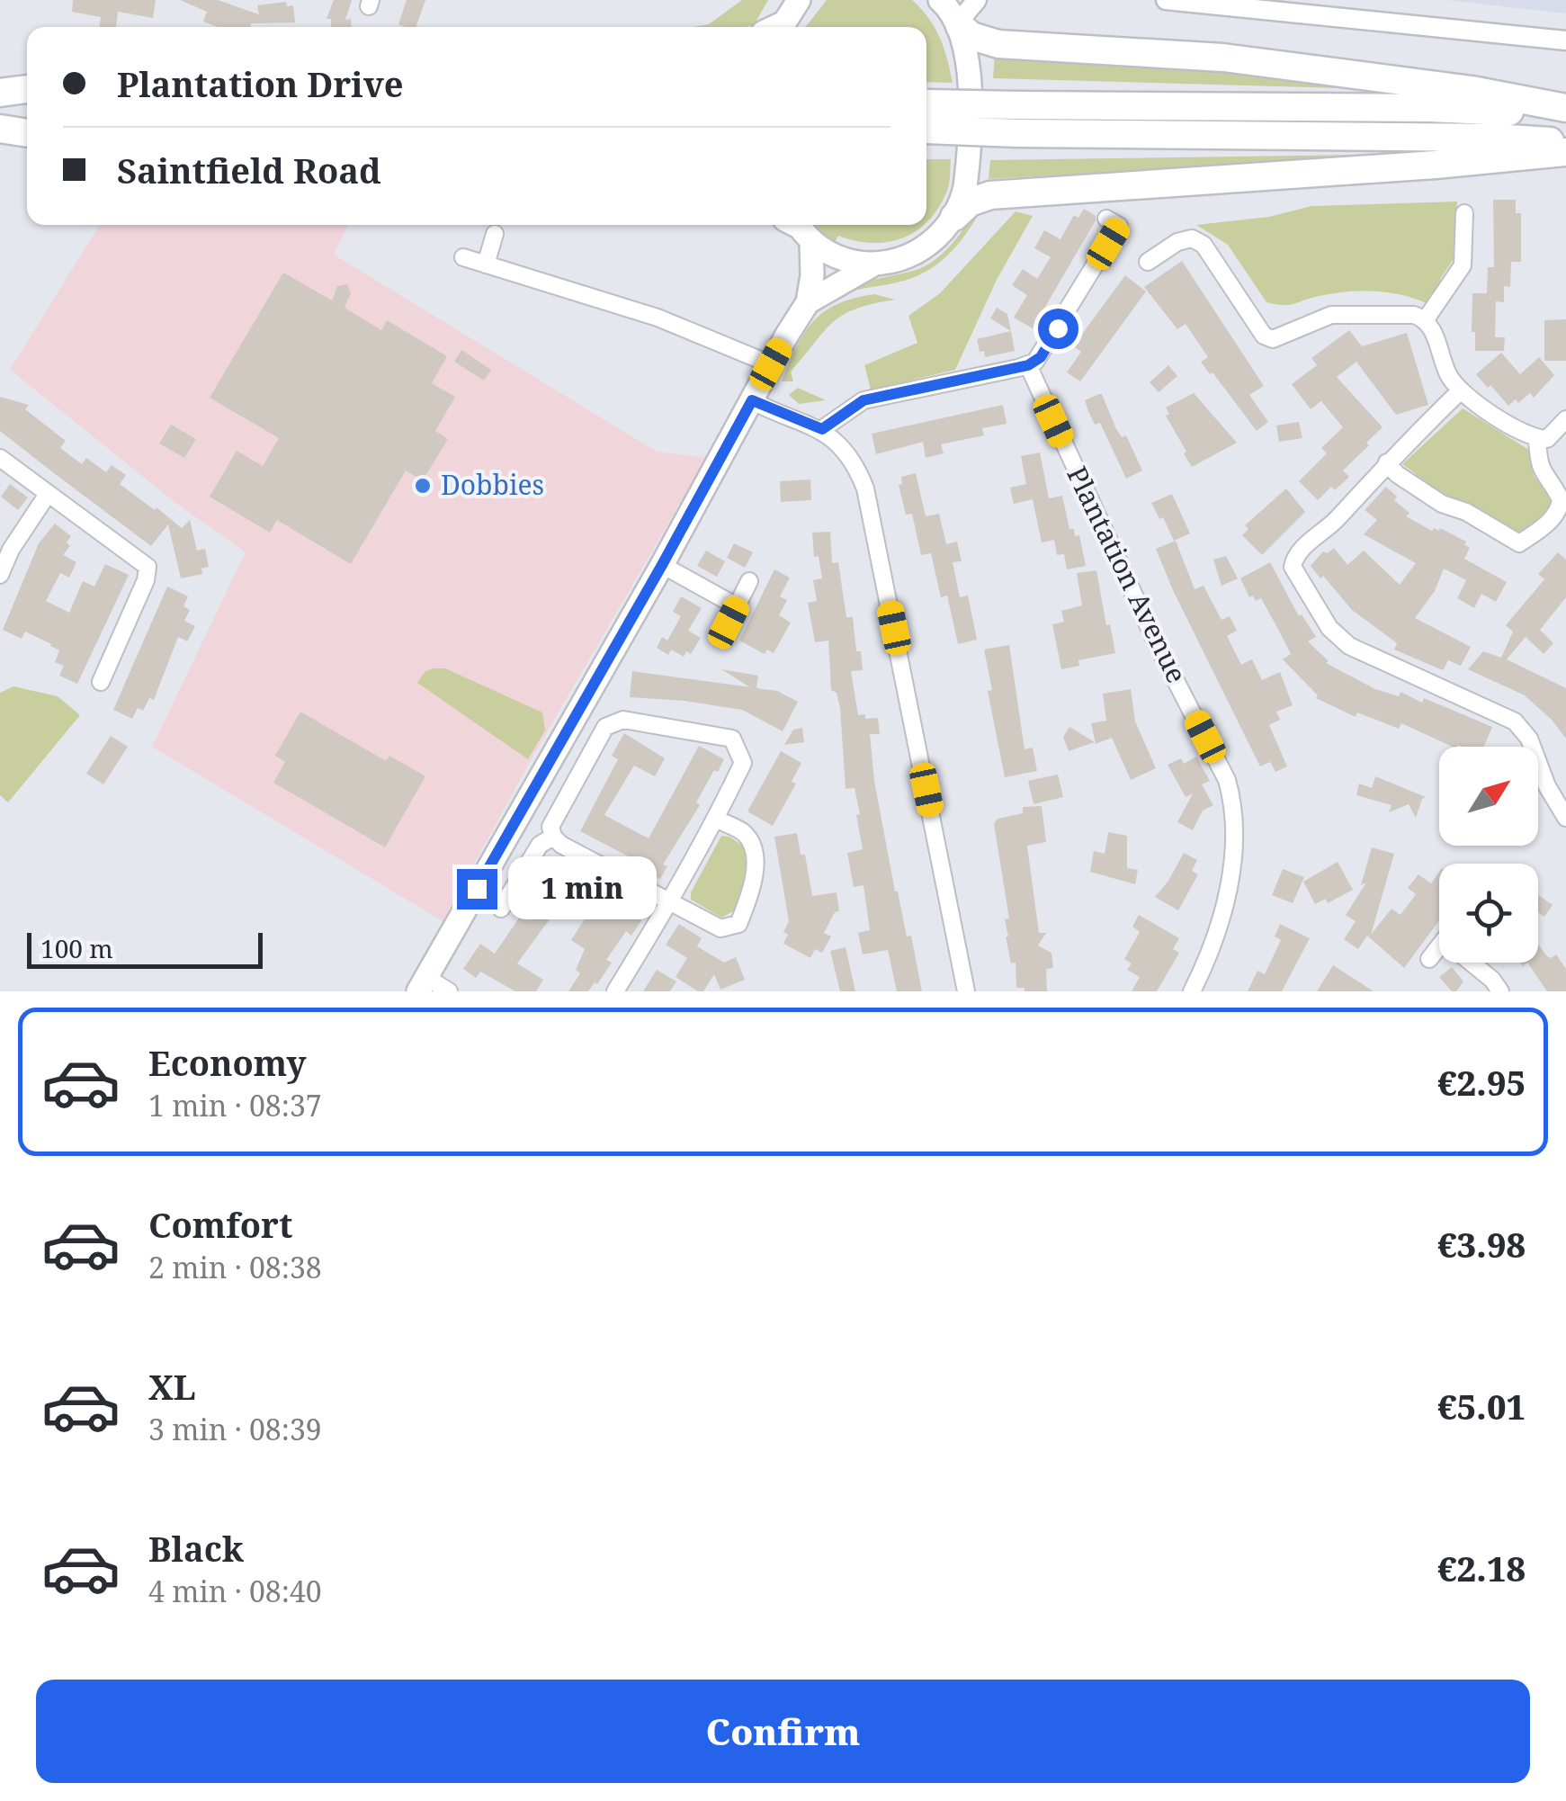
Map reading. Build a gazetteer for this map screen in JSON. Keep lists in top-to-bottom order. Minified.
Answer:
{"streets":{"street":["Plantation Avenue"]},"places":["Dobbies"],"scale_bar":"100 m","north":"top right","page":{"banner":["Plantation Drive","Saintfield Road"],"bubble":"1 min","scale":"100 m","list":[{"name":"Economy","note":"1 min · 08:37","value":"€2.95"},{"name":"Comfort","note":"2 min · 08:38","value":"€3.98"},{"name":"XL","note":"3 min · 08:39","value":"€5.01"},{"name":"Black","note":"4 min · 08:40","value":"€2.18"}],"buttons":"Confirm"}}
